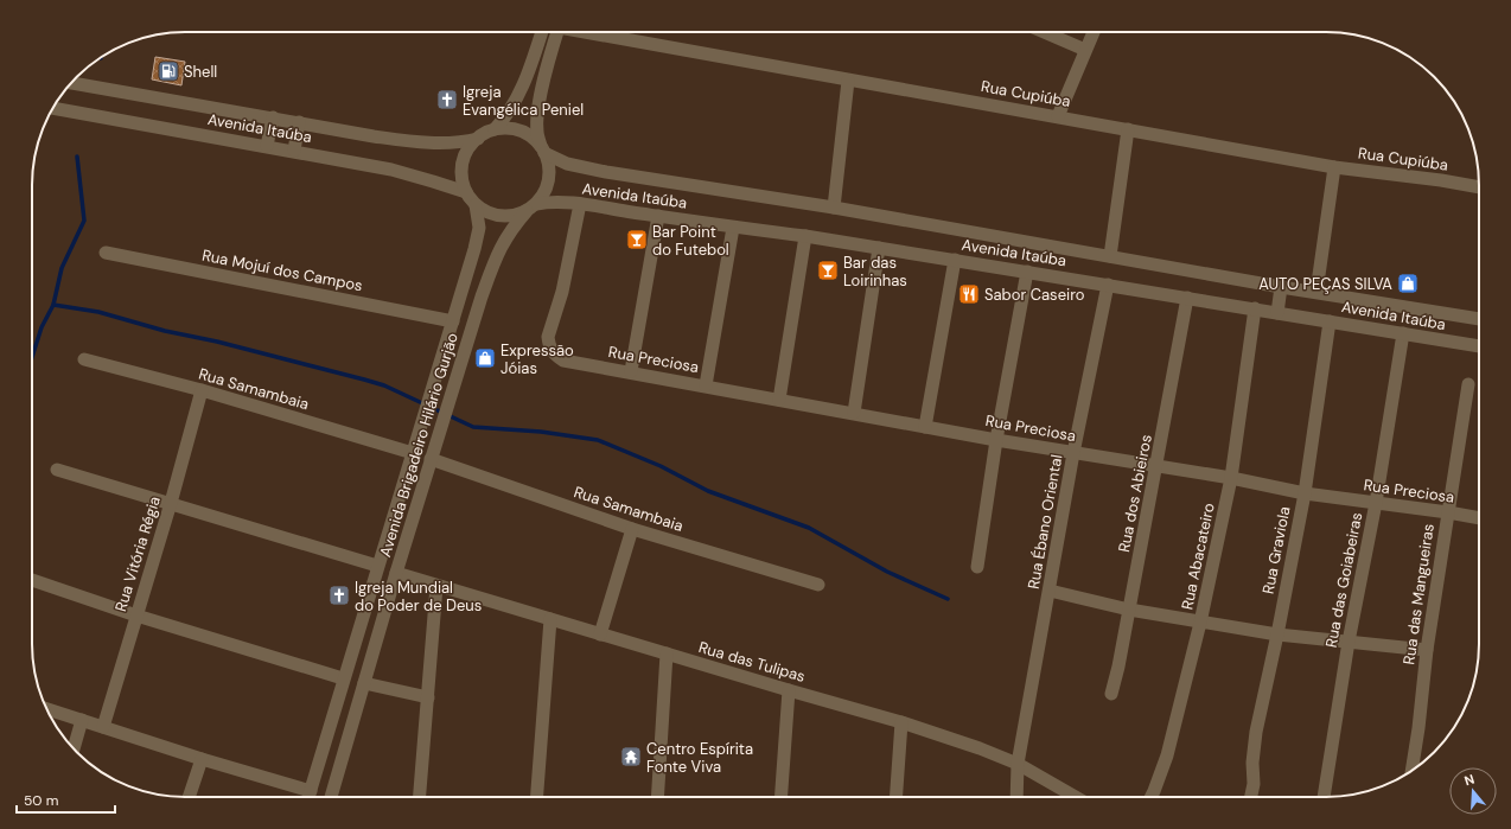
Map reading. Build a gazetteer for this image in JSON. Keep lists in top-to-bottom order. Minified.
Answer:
{"streets":{"street":["Rua Cupiúba","Avenida Itaúba","Rua Mojuí dos Campos","Rua Preciosa","Rua Samambaia","Avenida Brigadeiro Hilário Gurjão","Rua dos Abieiros","Rua Ébano Oriental","Rua Graviola","Rua Vitória Régia","Rua Abacateiro","Rua das Goiabeiras","Rua das Mangueiras","Rua das Tulipas"]},"crossings":[["Avenida Itaúba","Rua Preciosa"],["Avenida Itaúba","Avenida Brigadeiro Hilário Gurjão"],["Avenida Itaúba","Rua dos Abieiros"],["Avenida Itaúba","Rua Ébano Oriental"],["Avenida Itaúba","Rua Graviola"],["Avenida Itaúba","Rua Abacateiro"],["Avenida Itaúba","Rua das Goiabeiras"],["Rua Mojuí dos Campos","Avenida Brigadeiro Hilário Gurjão"],["Rua Preciosa","Rua dos Abieiros"],["Rua Preciosa","Rua Ébano Oriental"],["Rua Preciosa","Rua Graviola"],["Rua Preciosa","Rua Abacateiro"],["Rua Preciosa","Rua das Goiabeiras"],["Rua Preciosa","Rua das Mangueiras"],["Rua Samambaia","Avenida Brigadeiro Hilário Gurjão"],["Rua Samambaia","Rua Vitória Régia"],["Avenida Brigadeiro Hilário Gurjão","Rua das Tulipas"],["Rua Ébano Oriental","Rua das Tulipas"]],"places":{"fuel station":["Shell"],"church":["Igreja Evangélica Peniel","Igreja Mundial do Poder de Deus"],"bar":["Bar Point do Futebol","Bar das Loirinhas"],"shop":["AUTO PEÇAS SILVA","Expressão Jóias"],"restaurant":["Sabor Caseiro"],"temple":["Centro Espírita Fonte Viva"]},"scale_bar":"50 m","north":"top"}
